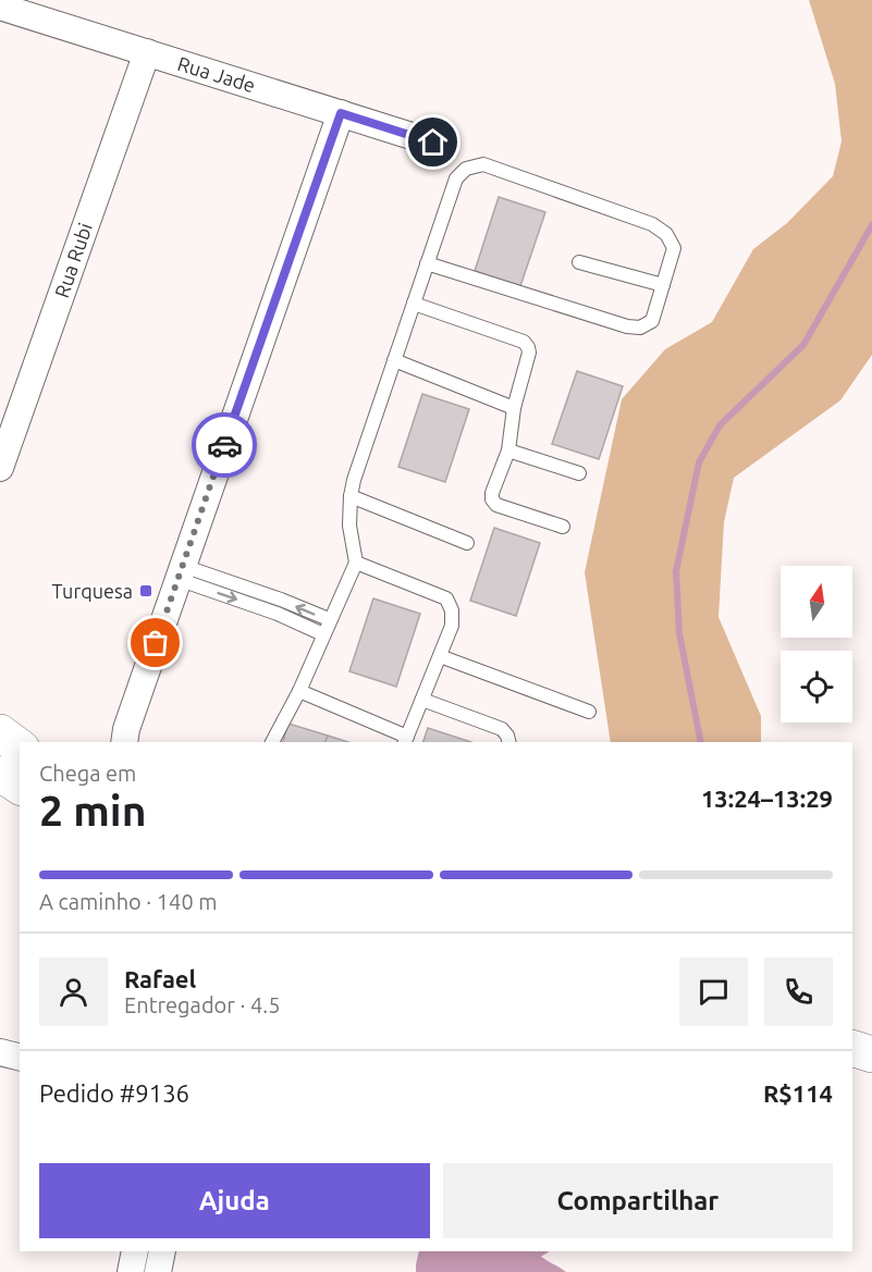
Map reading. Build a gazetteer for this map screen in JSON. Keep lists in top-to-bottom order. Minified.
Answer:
{"streets":{"street":["Rua Jade","Rua Rubi"]},"crossings":[["Rua Jade","Rua Rubi"]],"places":{"transit":["Turquesa"]},"north":"top","page":{"heading":["2 min","Chega em","13:24–13:29"],"panel":["Rafael","Entregador · 4.5","Pedido #9136","R$114"],"bar":"A caminho · 140 m","buttons":["Ajuda","Compartilhar"]}}
